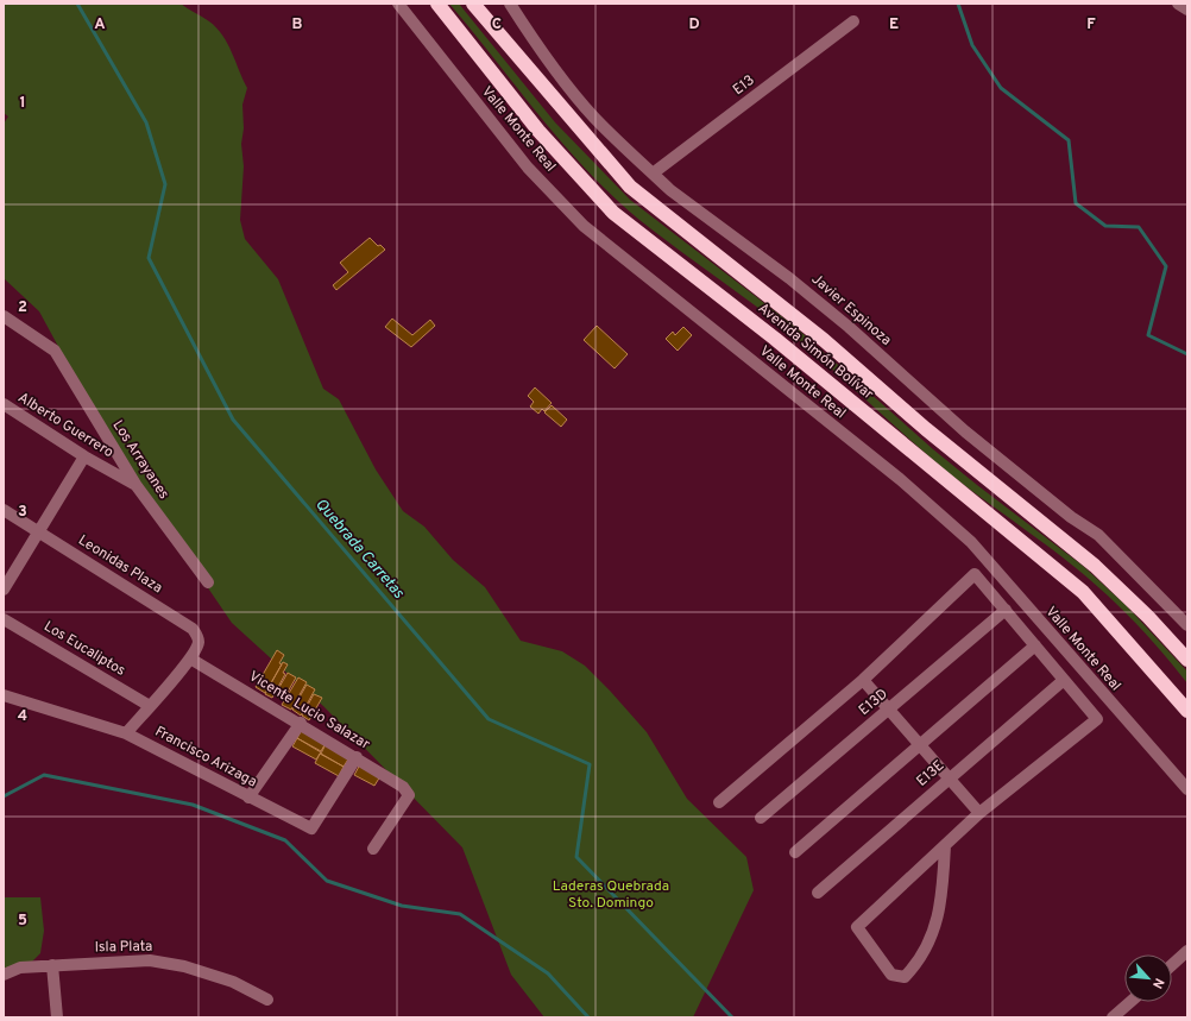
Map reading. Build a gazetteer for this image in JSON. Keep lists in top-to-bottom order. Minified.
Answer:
{"streets":{"highway":["Avenida Simón Bolívar"],"street":["E13","Valle Monte Real","Javier Espinoza","Alberto Guerrero","Los Arrayanes","Leonidas Plaza","Los Eucaliptos","E13D","Vicente Lucio Salazar","Francisco Arizaga","E13E","Isla Plata"]},"crossings":[["E13","Javier Espinoza"],["Alberto Guerrero","Los Arrayanes"],["Leonidas Plaza","Vicente Lucio Salazar"],["Vicente Lucio Salazar","Francisco Arizaga"]],"water":["Quebrada Carretas"],"parks":["Laderas Quebrada Sto. Domingo"],"north":"bottom right","grid":{"columns":["A","B","C","D","E","F"],"rows":["1","2","3","4","5"]}}
